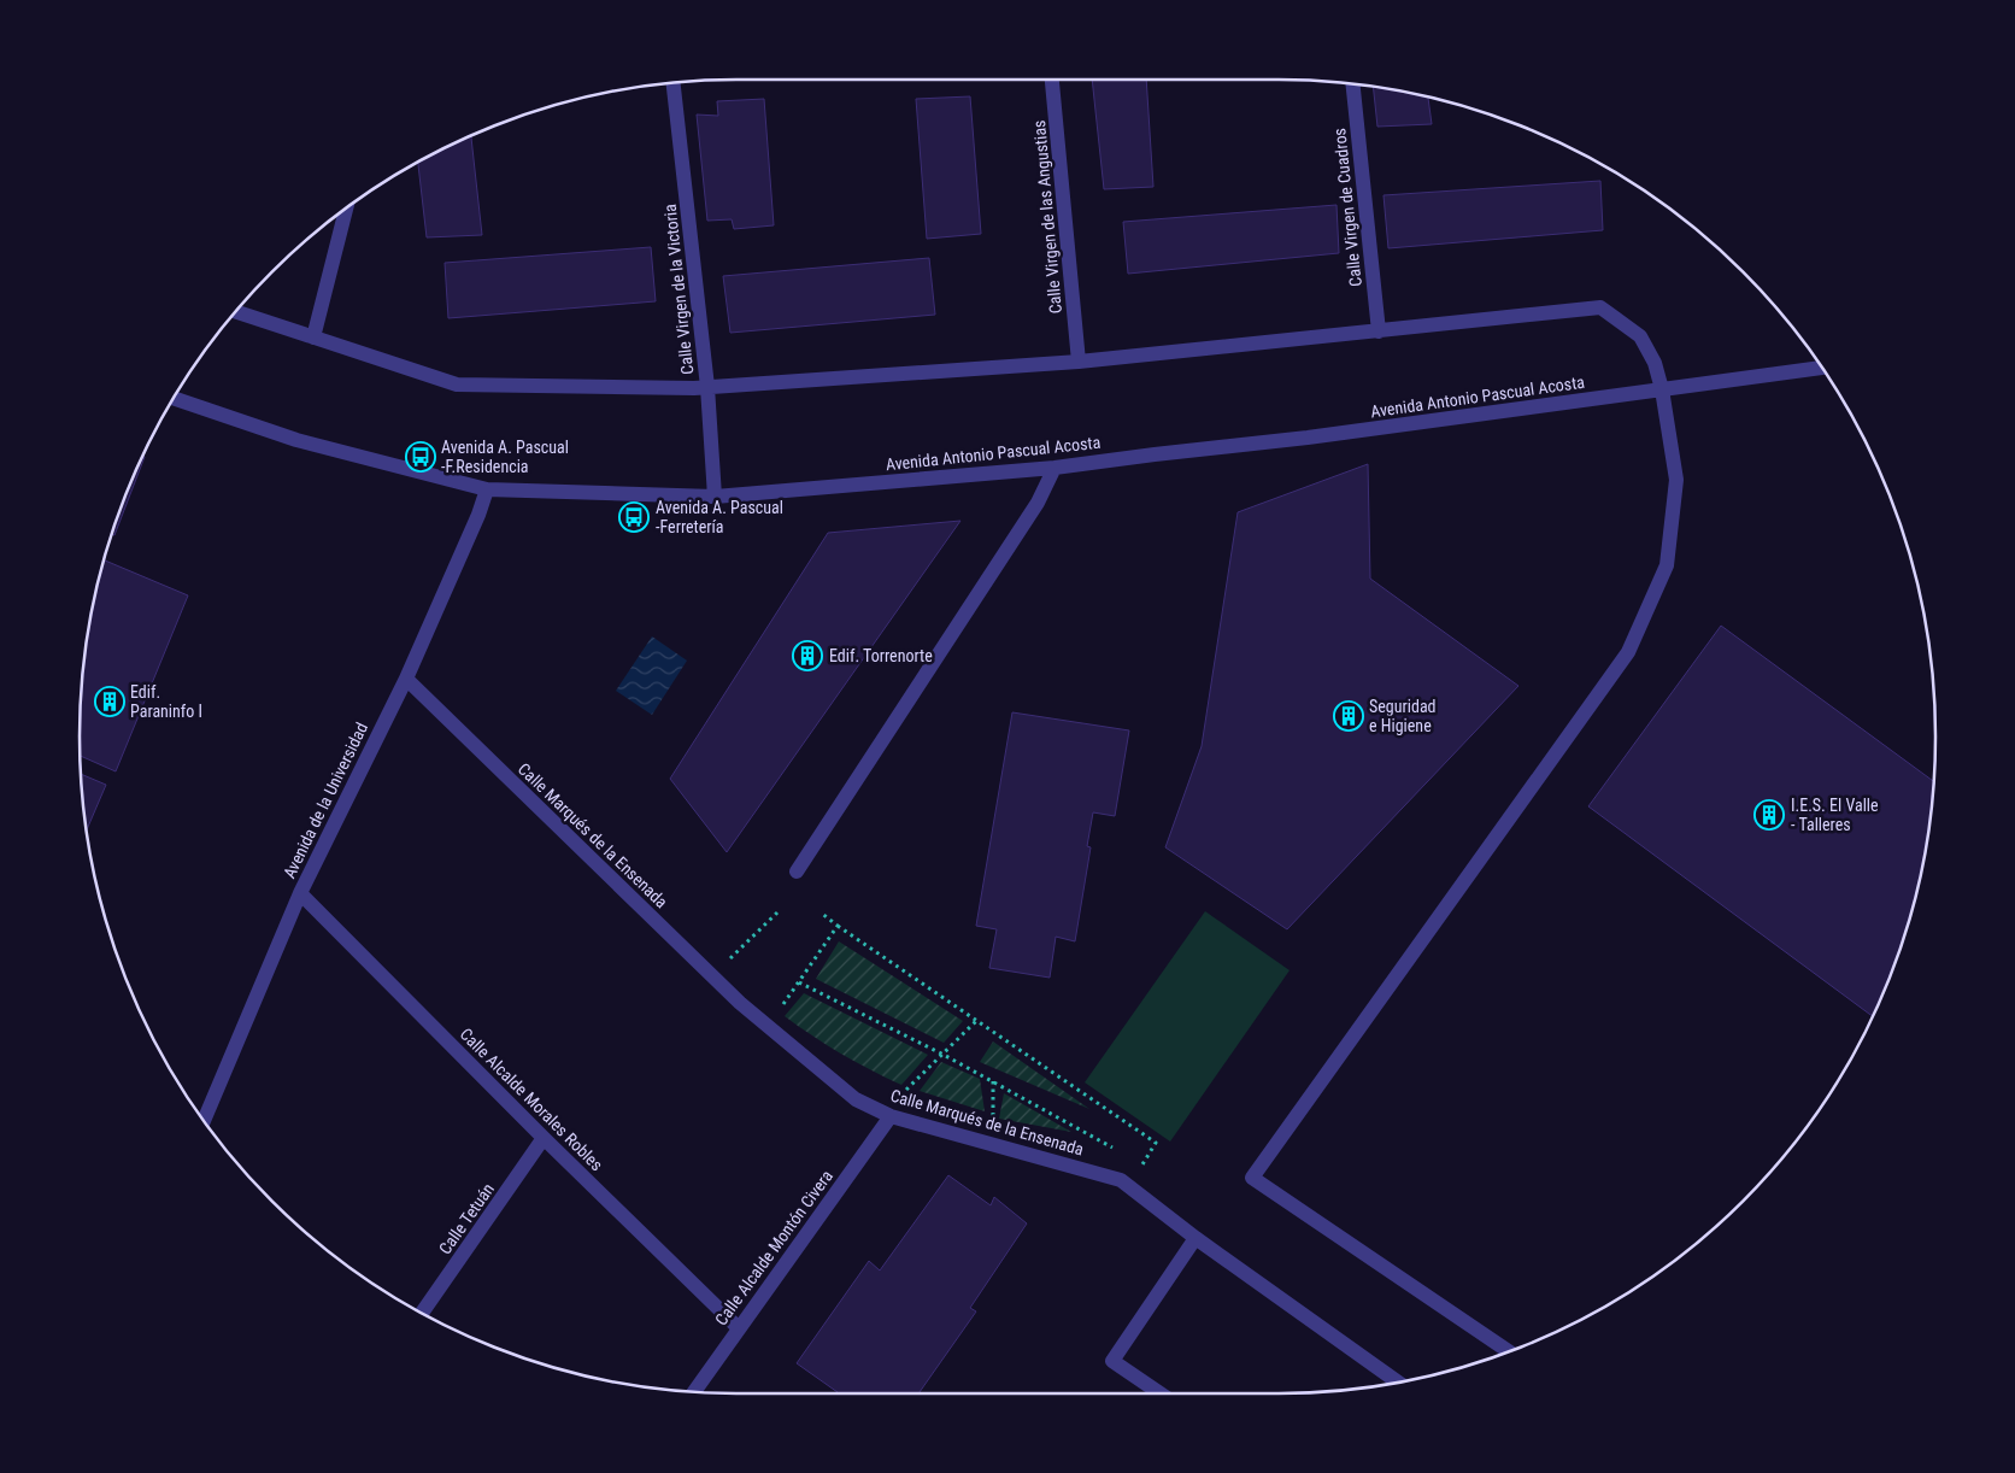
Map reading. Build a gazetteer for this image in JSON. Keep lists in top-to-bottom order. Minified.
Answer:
{"streets":{"street":["Calle Virgen de Cuadros","Calle Virgen de las Angustias","Calle Virgen de la Victoria","Avenida Antonio Pascual Acosta","Avenida de la Universidad","Calle Marqués de la Ensenada","Calle Alcalde Morales Robles","Calle Tetuán","Calle Alcalde Montón Civera"]},"crossings":[["Calle Virgen de la Victoria","Avenida Antonio Pascual Acosta"],["Avenida Antonio Pascual Acosta","Avenida de la Universidad"],["Avenida de la Universidad","Calle Marqués de la Ensenada"],["Avenida de la Universidad","Calle Alcalde Morales Robles"],["Calle Marqués de la Ensenada","Calle Alcalde Montón Civera"],["Calle Alcalde Morales Robles","Calle Tetuán"],["Calle Alcalde Morales Robles","Calle Alcalde Montón Civera"]],"places":{"bus stop":["Avenida A. Pascual -F.Residencia","Avenida A. Pascual -Ferretería"],"building":["Edif. Torrenorte","Edif. Paraninfo I","Seguridad e Higiene","I.E.S. El Valle - Talleres"]}}
